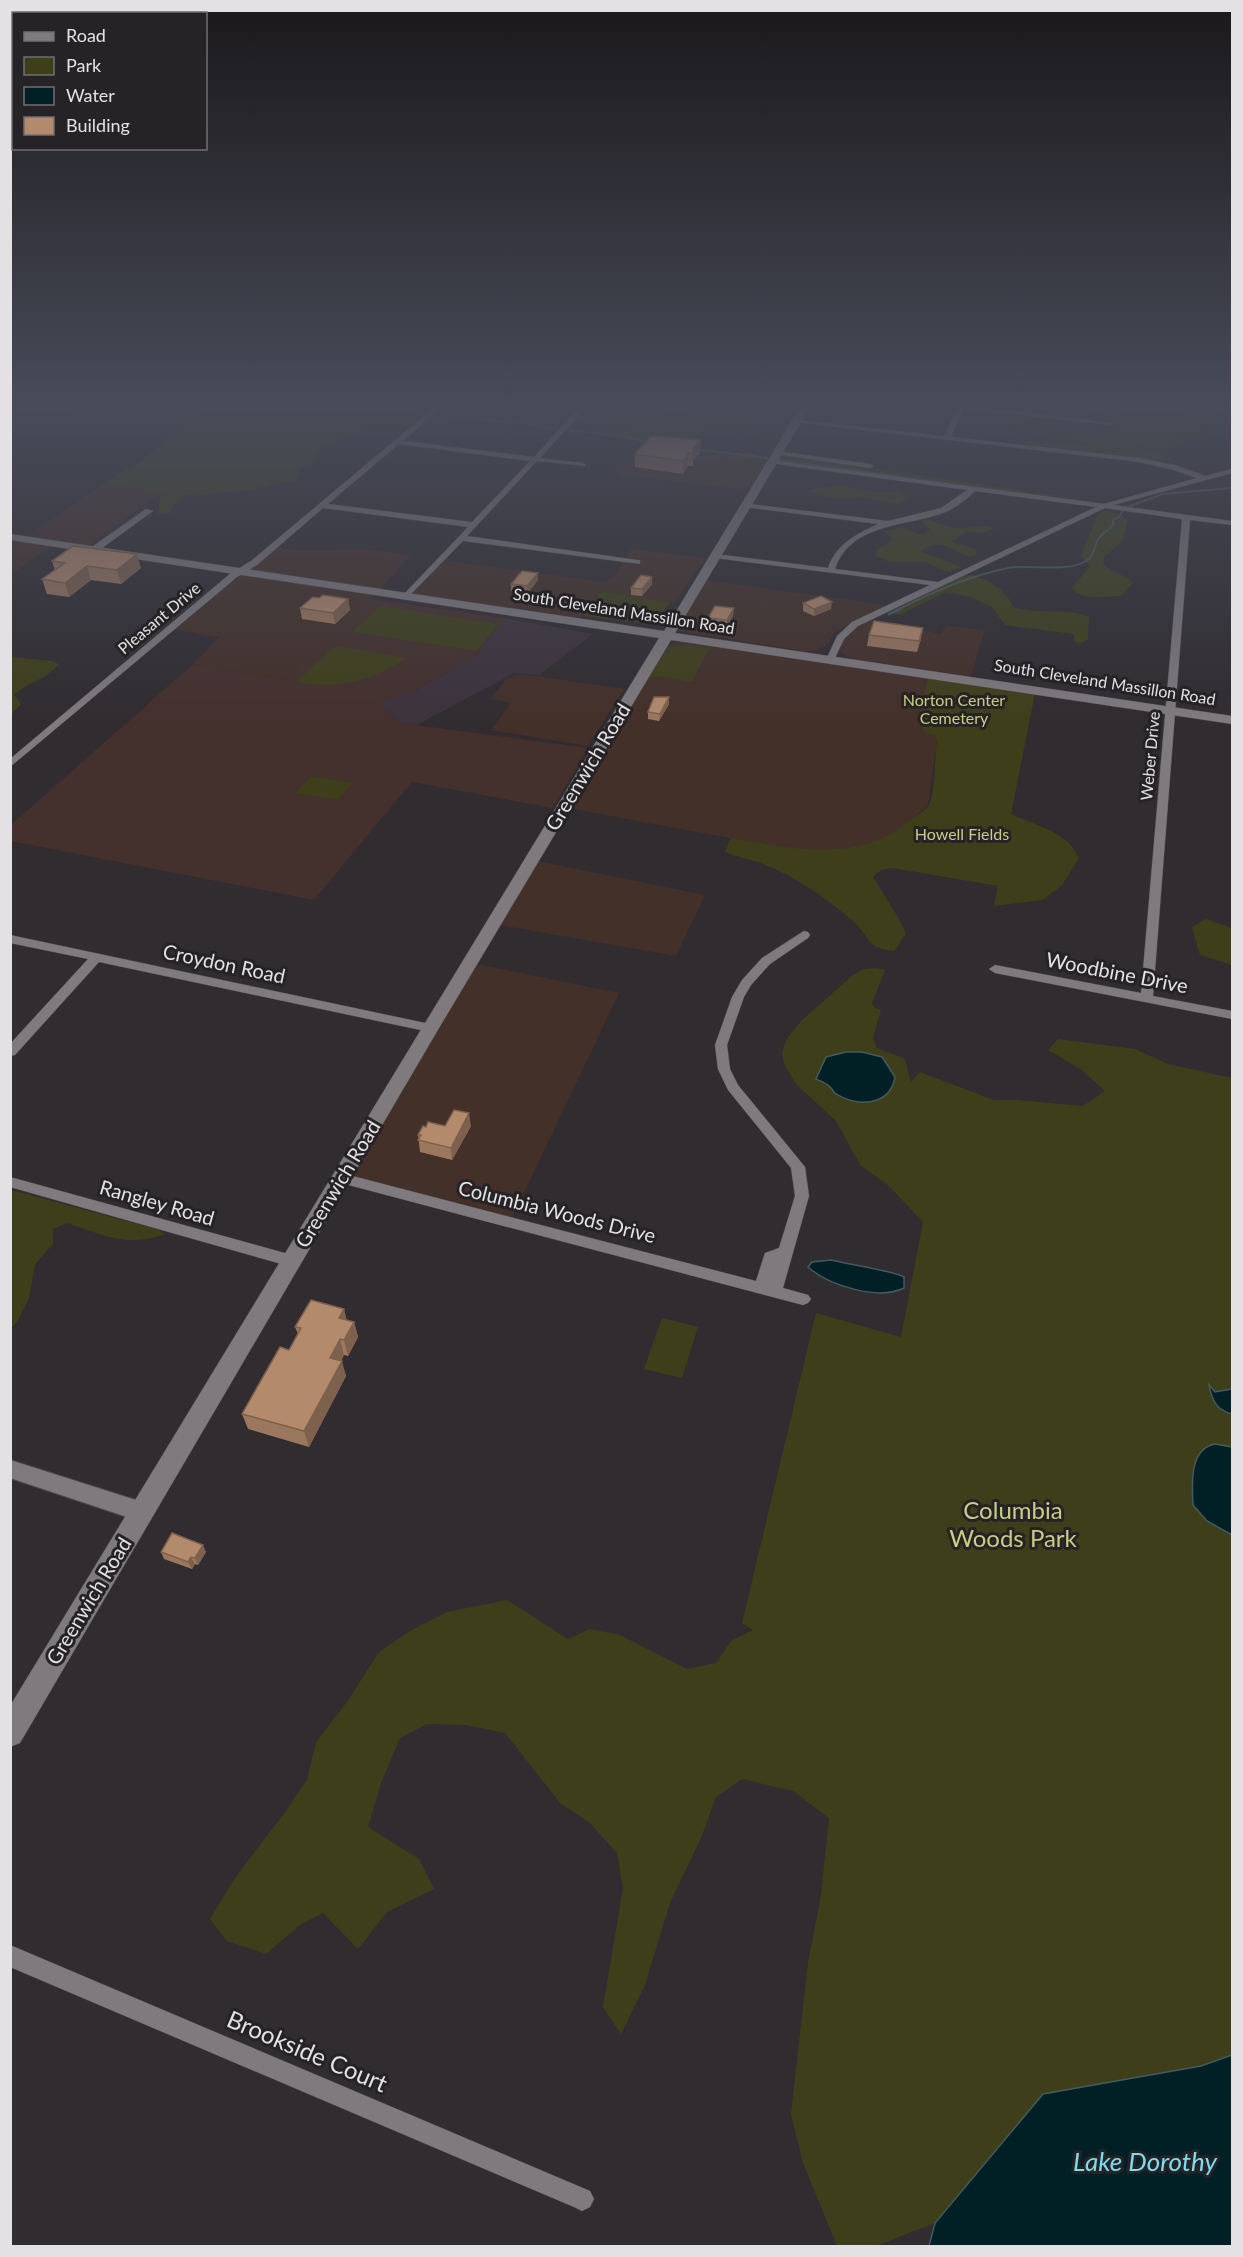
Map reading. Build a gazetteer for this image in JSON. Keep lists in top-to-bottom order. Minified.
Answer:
{"streets":{"main road":["South Cleveland Massillon Road","Greenwich Road"],"street":["Pleasant Drive","Weber Drive","Croydon Road","Woodbine Drive","Rangley Road","Columbia Woods Drive","Brookside Court"]},"crossings":[["South Cleveland Massillon Road","Pleasant Drive"],["South Cleveland Massillon Road","Weber Drive"],["South Cleveland Massillon Road","Greenwich Road"],["Weber Drive","Woodbine Drive"],["Greenwich Road","Croydon Road"],["Greenwich Road","Rangley Road"],["Greenwich Road","Columbia Woods Drive"]],"water":["Lake Dorothy"],"parks":["Norton Center Cemetery","Howell Fields","Columbia Woods Park"],"legend":["Road","Park","Water","Building"]}
